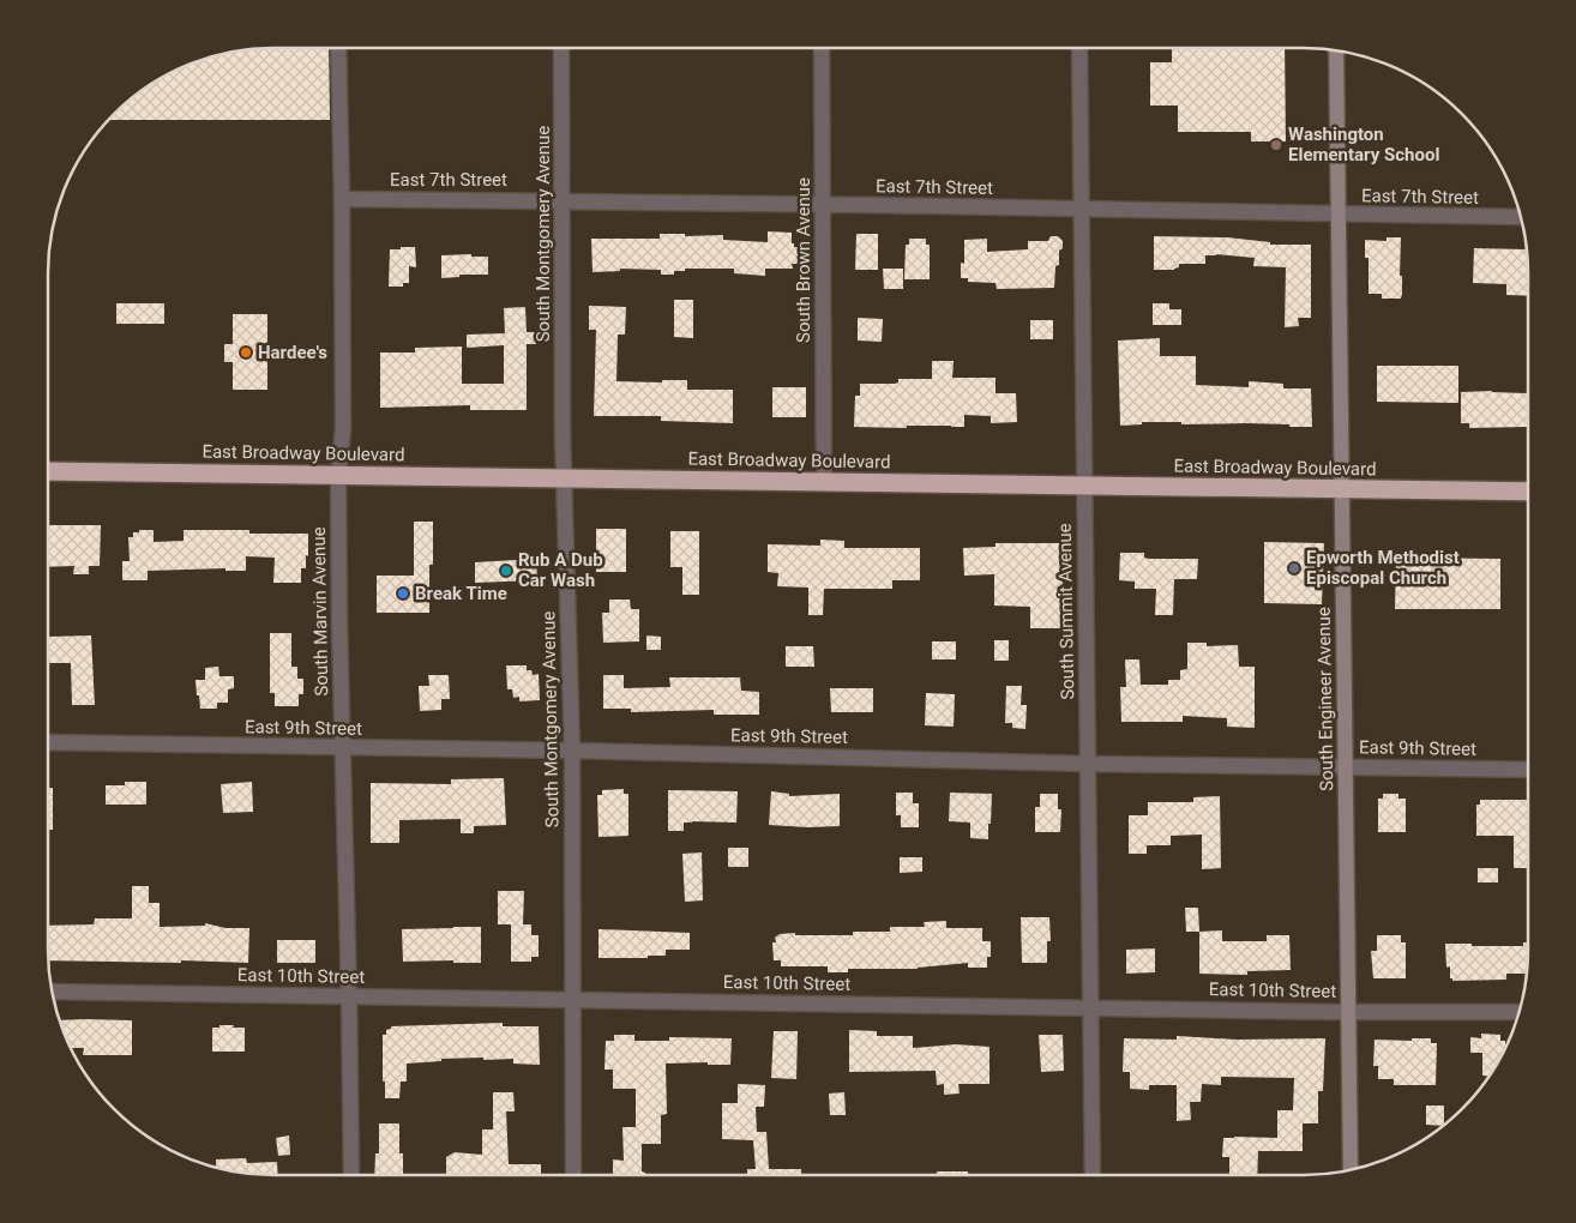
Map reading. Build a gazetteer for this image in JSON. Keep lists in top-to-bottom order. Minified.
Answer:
{"streets":{"highway":["East Broadway Boulevard"],"street":["East 7th Street","South Montgomery Avenue","South Brown Avenue","South Marvin Avenue","South Summit Avenue","South Engineer Avenue","East 9th Street","East 10th Street"]},"crossings":[["East 7th Street","South Montgomery Avenue"],["East 7th Street","South Brown Avenue"],["East 7th Street","South Marvin Avenue"],["East 7th Street","South Summit Avenue"],["East 7th Street","South Engineer Avenue"],["South Montgomery Avenue","East Broadway Boulevard"],["South Montgomery Avenue","East 9th Street"],["South Montgomery Avenue","East 10th Street"],["South Brown Avenue","East Broadway Boulevard"],["East Broadway Boulevard","South Marvin Avenue"],["East Broadway Boulevard","South Summit Avenue"],["East Broadway Boulevard","South Engineer Avenue"],["South Marvin Avenue","East 9th Street"],["South Marvin Avenue","East 10th Street"],["South Summit Avenue","East 9th Street"],["South Summit Avenue","East 10th Street"],["South Engineer Avenue","East 9th Street"],["South Engineer Avenue","East 10th Street"]],"places":["Washington Elementary School","Hardee's","Epworth Methodist Episcopal Church","Rub A Dub Car Wash","Break Time"]}
